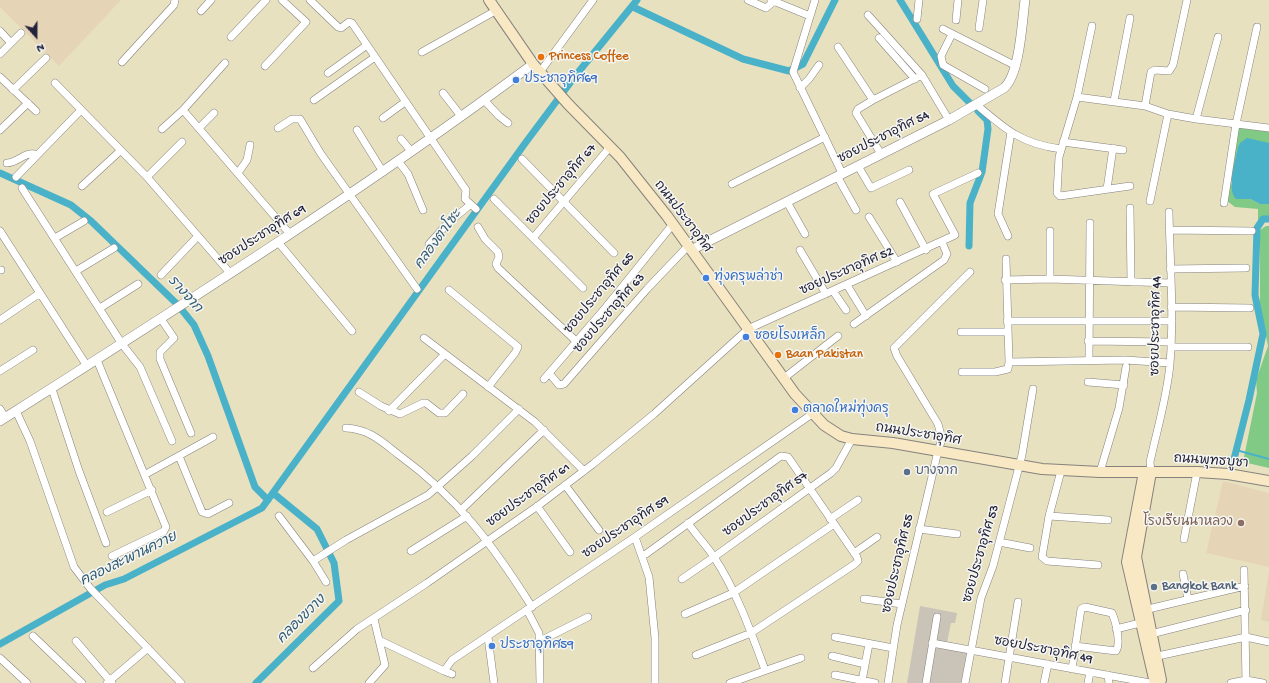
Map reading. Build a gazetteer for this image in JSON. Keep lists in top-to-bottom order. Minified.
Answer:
{"streets":{"main road":["ถนนประชาอุทิศ","ถนนพุทธบูชา"],"street":["ซอยประชาอุทิศ 54","ซอยประชาอุทิศ 67","ซอยประชาอุทิศ 69","ซอยประชาอุทิศ 52","ซอยประชาอุทิศ 65","ซอยประชาอุทิศ 63","ซอยประชาอุทิศ 44","ซอยประชาอุทิศ 61","ซอยประชาอุทิศ 57","ซอยประชาอุทิศ 59","ซอยประชาอุทิศ 53","ซอยประชาอุทิศ 55","ซอยประชาอุทิศ 49"]},"crossings":[["ซอยประชาอุทิศ 54","ถนนประชาอุทิศ"],["ซอยประชาอุทิศ 54","ซอยประชาอุทิศ 63"],["ซอยประชาอุทิศ 67","ถนนประชาอุทิศ"],["ถนนประชาอุทิศ","ซอยประชาอุทิศ 69"],["ถนนประชาอุทิศ","ซอยประชาอุทิศ 52"],["ถนนประชาอุทิศ","ซอยประชาอุทิศ 65"],["ถนนประชาอุทิศ","ซอยประชาอุทิศ 63"],["ถนนประชาอุทิศ","ซอยประชาอุทิศ 44"],["ถนนประชาอุทิศ","ถนนพุทธบูชา"],["ถนนประชาอุทิศ","ซอยประชาอุทิศ 61"],["ถนนประชาอุทิศ","ซอยประชาอุทิศ 57"],["ถนนประชาอุทิศ","ซอยประชาอุทิศ 59"],["ถนนประชาอุทิศ","ซอยประชาอุทิศ 53"],["ถนนประชาอุทิศ","ซอยประชาอุทิศ 55"],["ซอยประชาอุทิศ 52","ซอยประชาอุทิศ 61"],["ซอยประชาอุทิศ 65","ซอยประชาอุทิศ 63"],["ซอยประชาอุทิศ 44","ถนนพุทธบูชา"],["ซอยประชาอุทิศ 53","ซอยประชาอุทิศ 49"]],"water":["คลองตาโซะ","รางจาก","คลองสะพานควาย","คลองขวาง"],"places":["Princess Coffee","ประชาอุทิศ69","ทุ่งครุพล่าช่า","ซอยโรงเหล็ก","Baan Pakistan","ตลาดใหม่ทุ่งครุ","บางจาก","โรงเรียนนาหลวง","Bangkok Bank","ประชาอุทิศ59"],"north":"bottom"}
